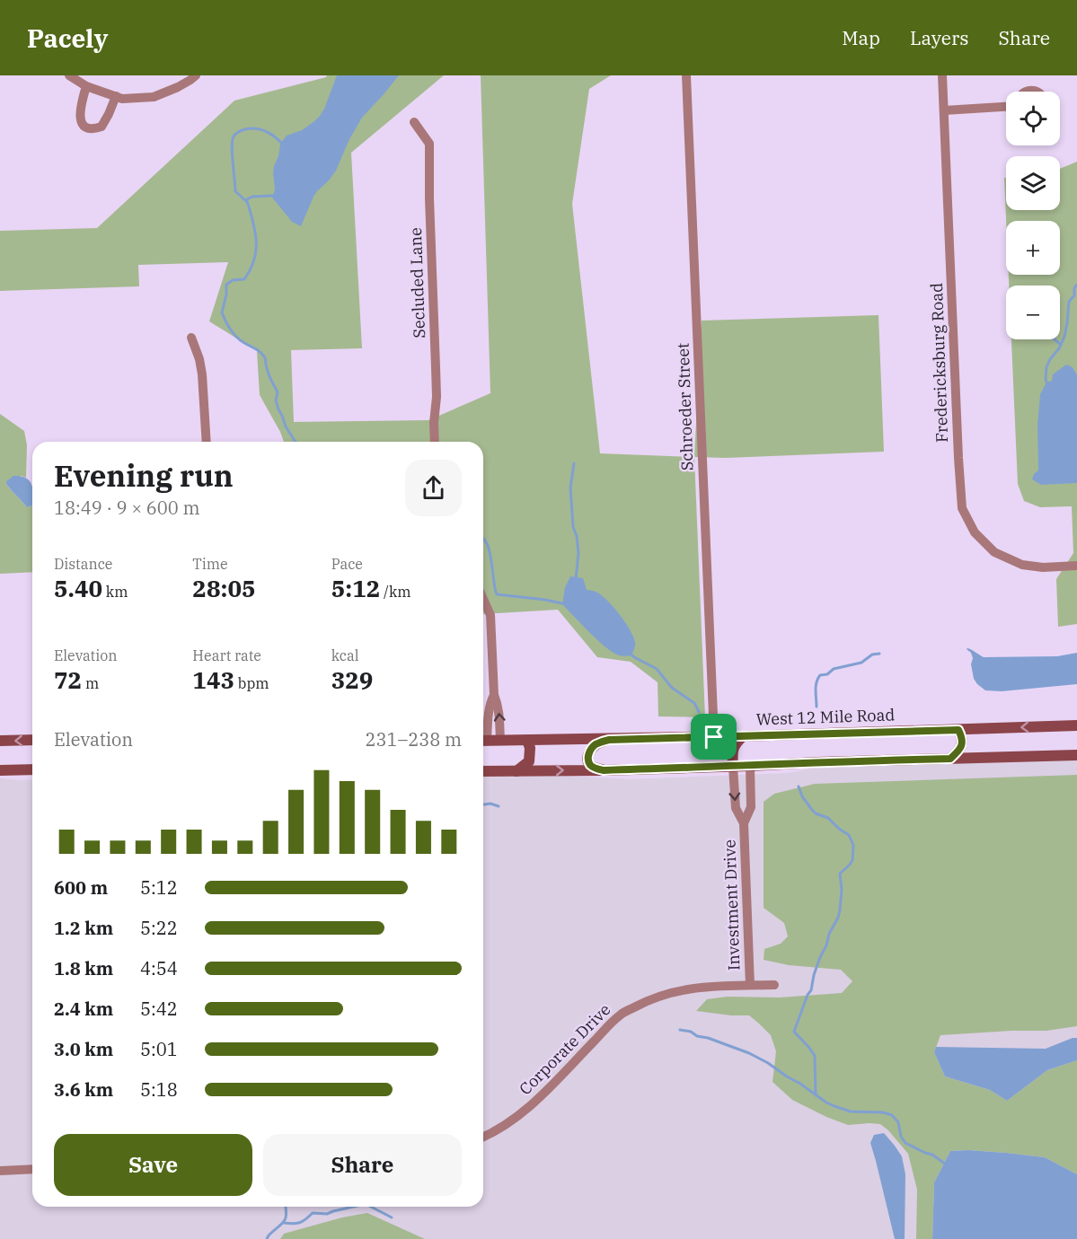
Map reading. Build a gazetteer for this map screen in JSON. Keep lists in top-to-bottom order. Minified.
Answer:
{"streets":{"main road":["West 12 Mile Road"],"street":["Secluded Lane","Fredericksburg Road","Schroeder Street","Investment Drive","Corporate Drive"]},"crossings":[["Schroeder Street","West 12 Mile Road"],["Investment Drive","Corporate Drive"]],"page":{"header":"Pacely","nav":["Map","Layers","Share"],"map_buttons":["+","−"],"heading":["Evening run","18:49 · 9 × 600 m"],"stats":[["Distance","5.40 km"],["Time","28:05"],["Pace","5:12 /km"],["Elevation","72 m"],["Heart rate","143 bpm"],["kcal","329"]],"chart":["Elevation","231–238 m"],"list":[{"name":"600 m","note":"5:12"},{"name":"1.2 km","note":"5:22"},{"name":"1.8 km","note":"4:54"},{"name":"2.4 km","note":"5:42"},{"name":"3.0 km","note":"5:01"},{"name":"3.6 km","note":"5:18"}],"buttons":["Save","Share"]}}
